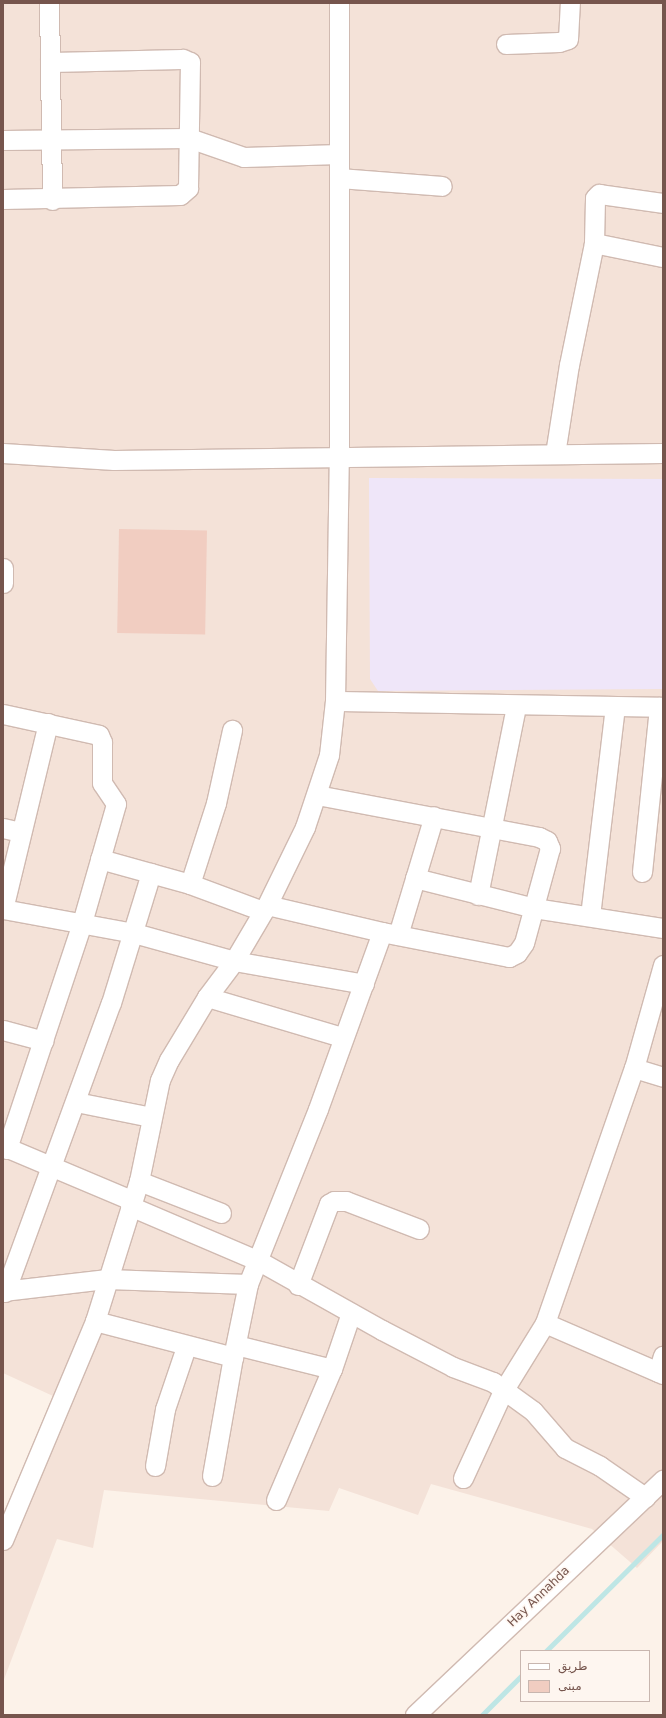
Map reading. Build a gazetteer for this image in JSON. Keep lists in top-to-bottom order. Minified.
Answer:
{"streets":{"street":["Hay Annahda"]},"legend":["طريق","مبنى"]}
